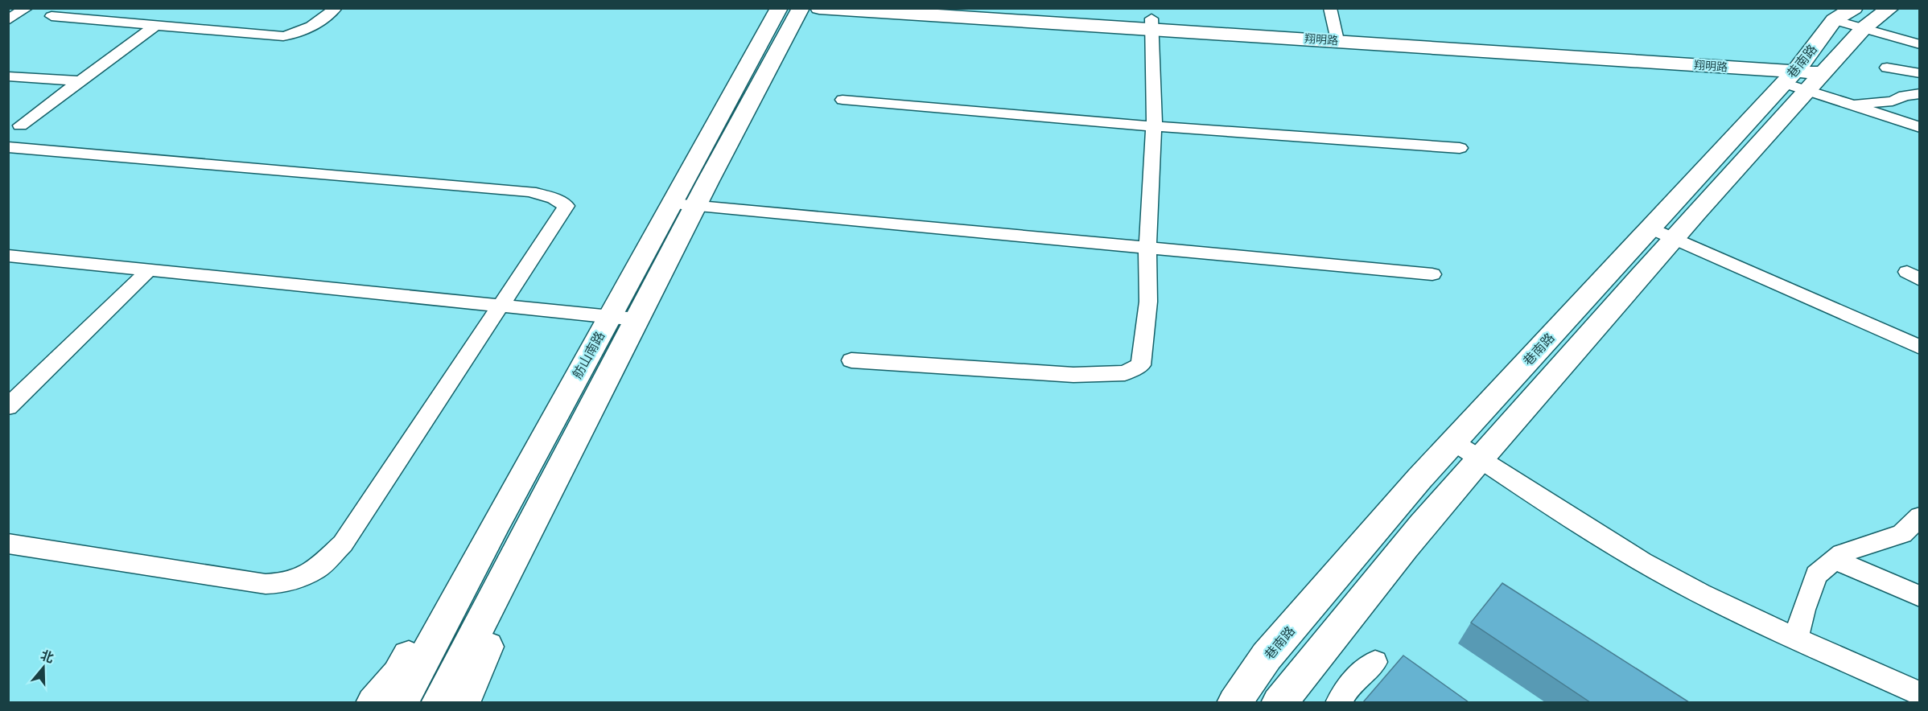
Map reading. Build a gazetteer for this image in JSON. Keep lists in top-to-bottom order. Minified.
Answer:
{"streets":{"street":["翔明路","巷南路","舫山南路"]},"crossings":[["翔明路","巷南路"]],"north":"top"}
